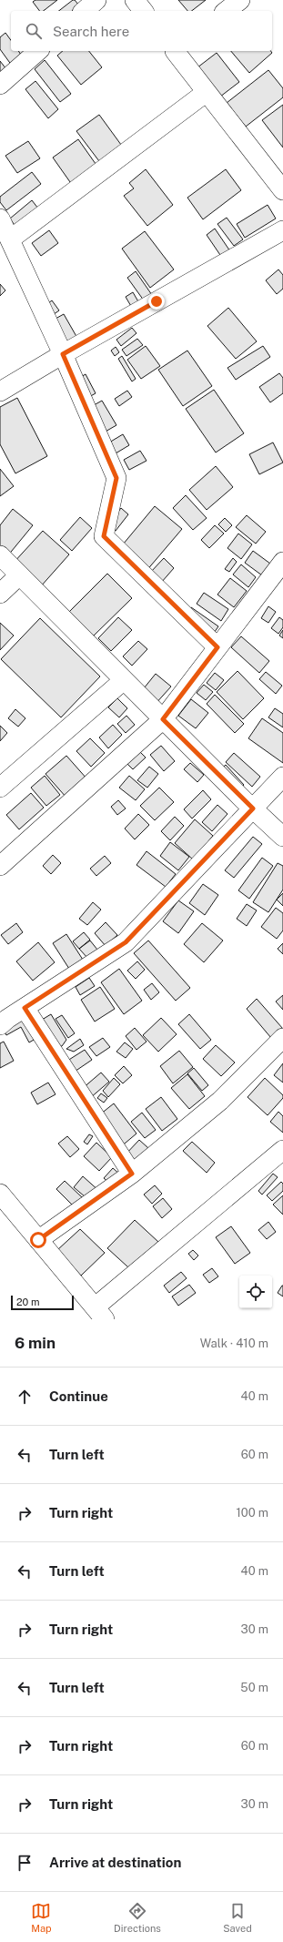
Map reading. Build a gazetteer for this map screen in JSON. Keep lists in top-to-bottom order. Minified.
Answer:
{"scale_bar":"20 m","page":{"search":"Search here","scale":"20 m","heading":["6 min","Walk · 410 m"],"list":[["Continue","40 m"],["Turn left","60 m"],["Turn right","100 m"],["Turn left","40 m"],["Turn right","30 m"],["Turn left","50 m"],["Turn right","60 m"],["Turn right","30 m"],"Arrive at destination"],"nav":["Map","Directions","Saved"]}}
